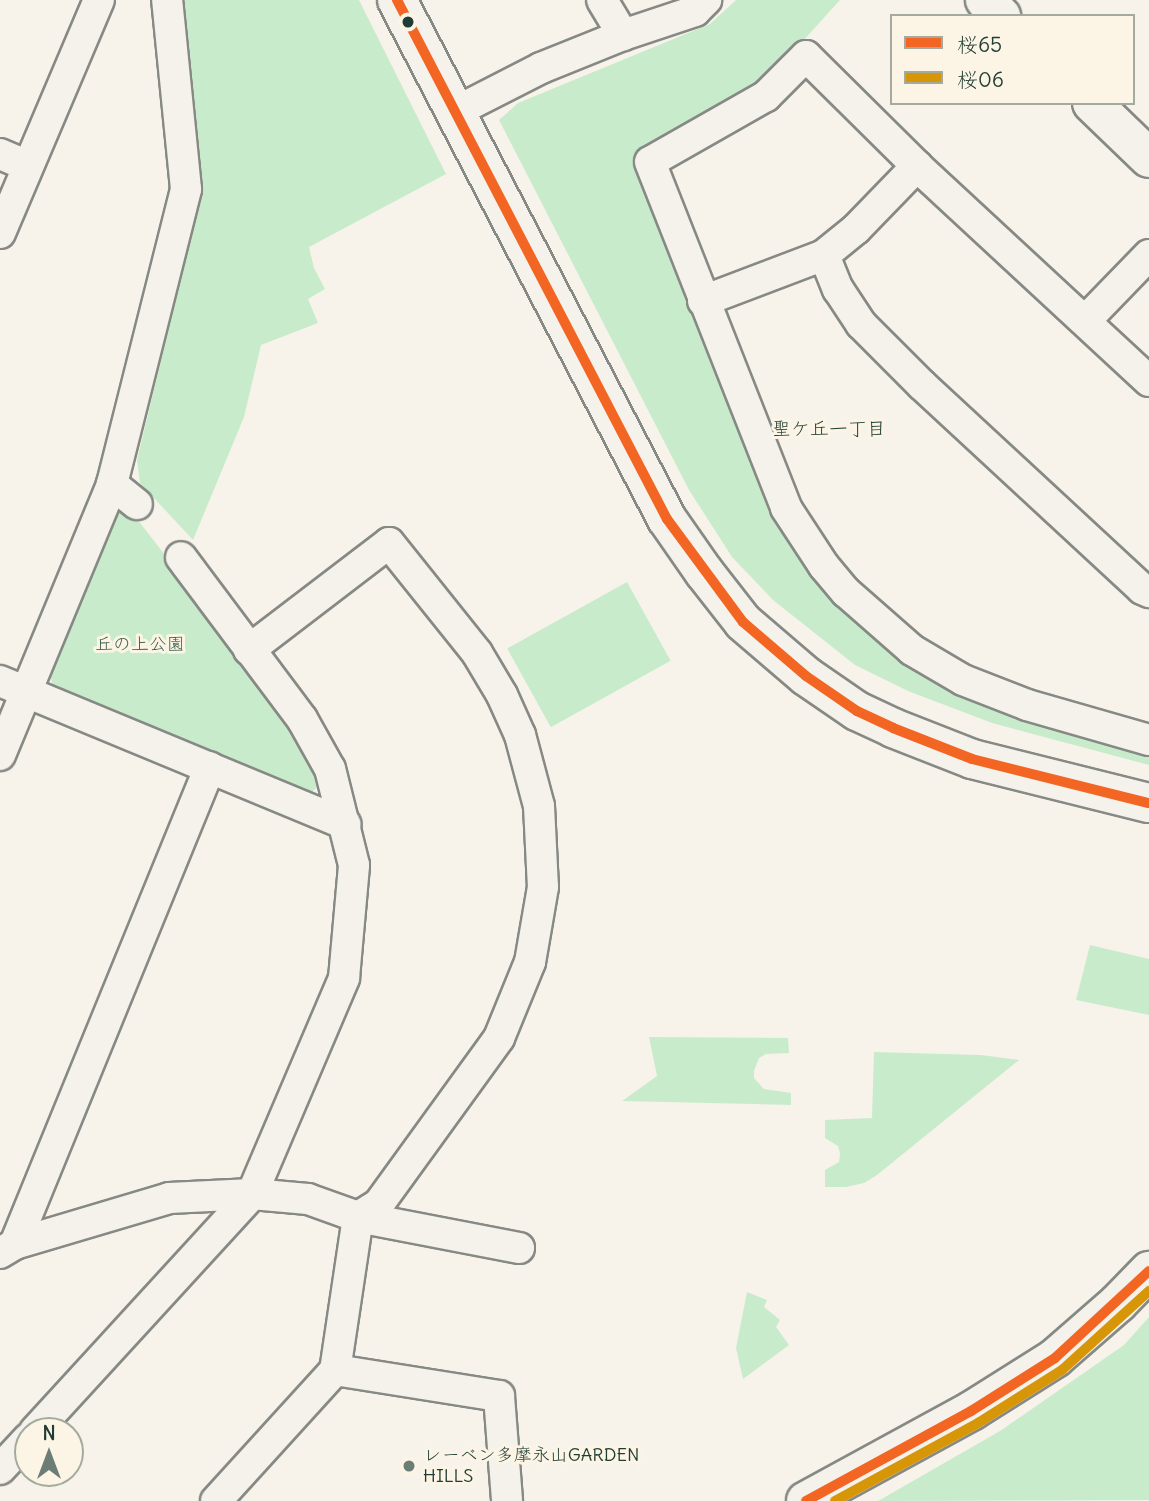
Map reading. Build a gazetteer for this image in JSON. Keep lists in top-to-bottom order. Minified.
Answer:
{"districts":["聖ケ丘一丁目"],"parks":["丘の上公園"],"places":["レーベン多摩永山GARDEN HILLS"],"lines":["transit line 桜65","transit line 桜06"],"legend":["桜65","桜06"],"north":"top"}
